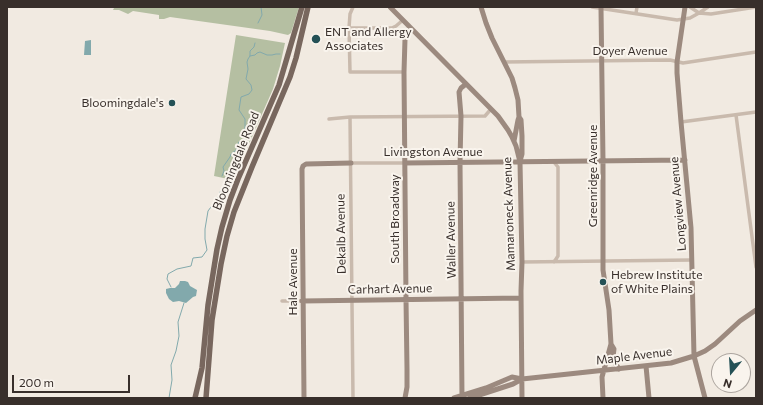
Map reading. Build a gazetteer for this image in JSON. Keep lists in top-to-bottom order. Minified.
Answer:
{"streets":{"main road":["Bloomingdale Road"],"street":["Doyer Avenue","Livingston Avenue","Greenridge Avenue","Longview Avenue","Mamaroneck Avenue","South Broadway","Dekalb Avenue","Waller Avenue","Hale Avenue","Carhart Avenue","Maple Avenue"]},"crossings":[["Doyer Avenue","Greenridge Avenue"],["Doyer Avenue","Longview Avenue"],["Livingston Avenue","Greenridge Avenue"],["Livingston Avenue","Longview Avenue"],["Livingston Avenue","Mamaroneck Avenue"],["Livingston Avenue","South Broadway"],["Livingston Avenue","Dekalb Avenue"],["Livingston Avenue","Waller Avenue"],["Livingston Avenue","Hale Avenue"],["Greenridge Avenue","Maple Avenue"],["Longview Avenue","Maple Avenue"],["Mamaroneck Avenue","South Broadway"],["Mamaroneck Avenue","Waller Avenue"],["Mamaroneck Avenue","Carhart Avenue"],["Mamaroneck Avenue","Maple Avenue"],["South Broadway","Carhart Avenue"],["Dekalb Avenue","Carhart Avenue"],["Waller Avenue","Carhart Avenue"],["Waller Avenue","Maple Avenue"],["Hale Avenue","Carhart Avenue"]],"places":["ENT and Allergy Associates","Bloomingdale's","Hebrew Institute of White Plains"],"scale_bar":"200 m","north":"bottom"}
